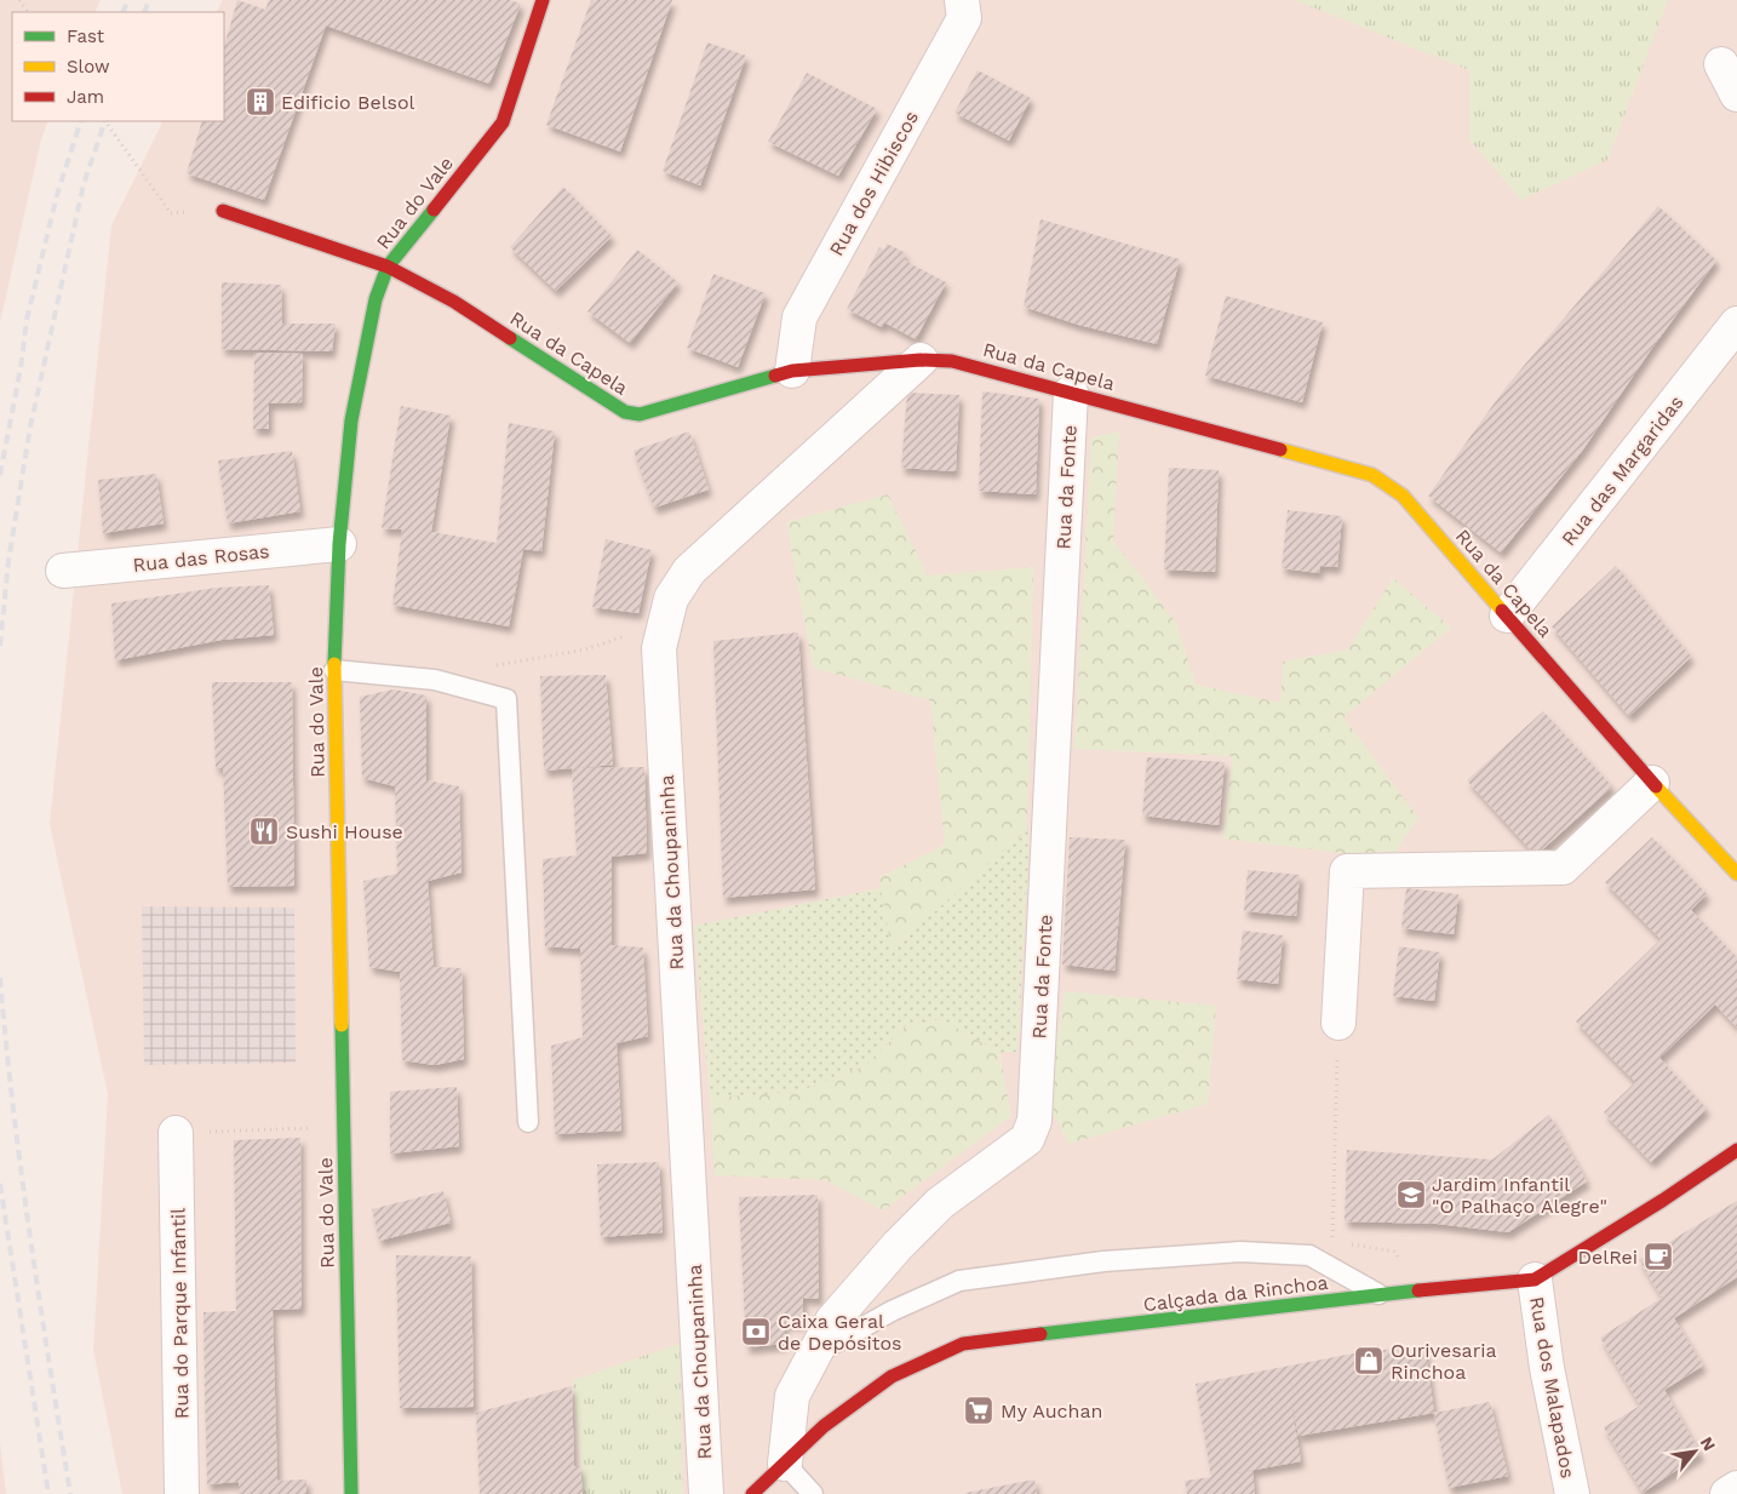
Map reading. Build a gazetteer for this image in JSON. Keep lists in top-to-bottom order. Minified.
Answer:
{"streets":{"street":["Rua dos Hibiscos","Rua do Vale","Rua da Capela","Rua das Margaridas","Rua da Fonte","Rua das Rosas","Rua da Choupaninha","Calçada da Rinchoa","Rua do Parque Infantil","Rua dos Malapados"]},"crossings":[["Rua dos Hibiscos","Rua da Capela"],["Rua do Vale","Rua da Capela"],["Rua do Vale","Rua das Rosas"],["Rua da Capela","Rua das Margaridas"],["Rua da Capela","Rua da Fonte"],["Rua da Capela","Rua da Choupaninha"],["Rua da Fonte","Calçada da Rinchoa"],["Calçada da Rinchoa","Rua dos Malapados"]],"places":{"building":["Edificio Belsol"],"restaurant":["Sushi House"],"school or university":["Jardim Infantil \"O Palhaço Alegre\""],"cafe":["DelRei"],"bank":["Caixa Geral de Depósitos"],"shop":["Ourivesaria Rinchoa"],"supermarket":["My Auchan"]},"legend":["Fast","Slow","Jam"],"north":"top right"}
